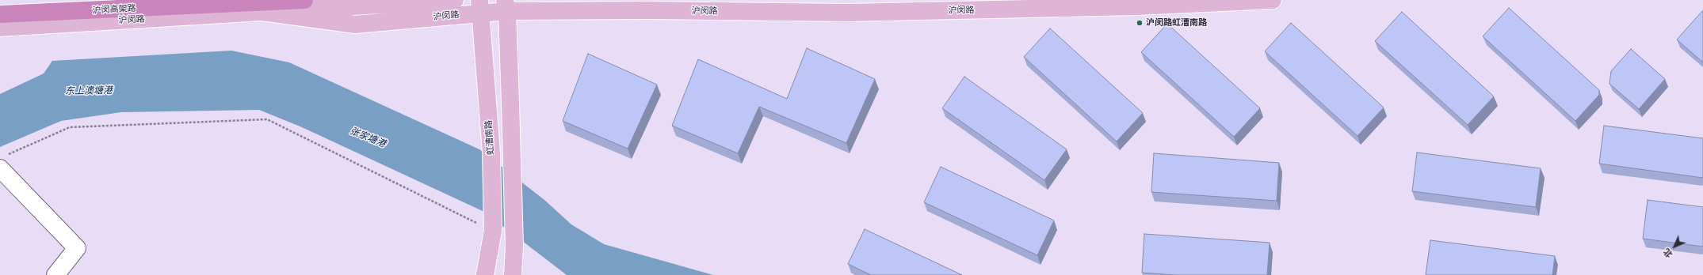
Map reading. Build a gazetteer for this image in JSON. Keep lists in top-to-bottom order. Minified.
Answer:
{"streets":{"highway":["沪闵高架路"],"main road":["沪闵路","虹漕南路"]},"crossings":[["沪闵路","虹漕南路"]],"water":["东上澳塘港","张家塘港"],"places":["沪闵路虹漕南路"],"north":"bottom left"}
